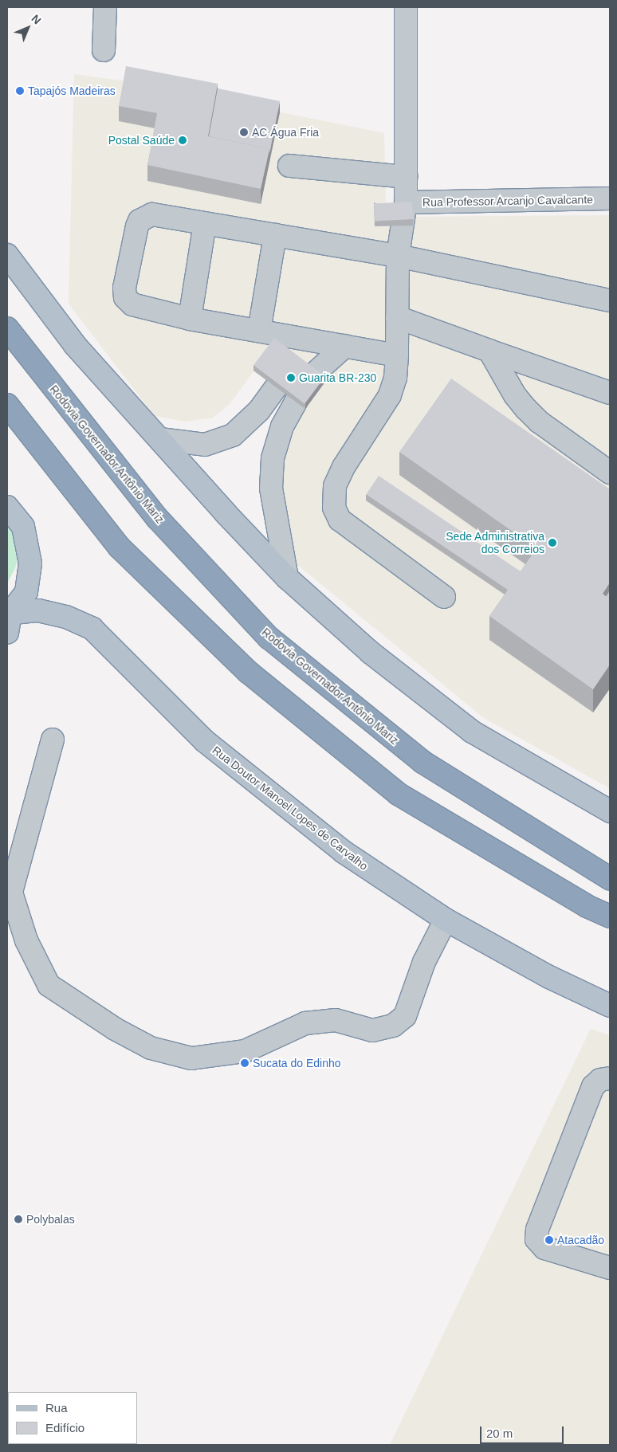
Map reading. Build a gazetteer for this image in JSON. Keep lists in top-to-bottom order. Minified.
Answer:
{"streets":{"highway":["Rodovia Governador Antônio Mariz"],"main road":["Rua Doutor Manoel Lopes de Carvalho"],"street":["Rua Professor Arcanjo Cavalcante"]},"places":["Tapajós Madeiras","AC Água Fria","Postal Saúde","Guarita BR-230","Sede Administrativa dos Correios","Sucata do Edinho","Polybalas","Atacadão"],"legend":["Rua","Edifício"],"scale_bar":"20 m","north":"top right"}
